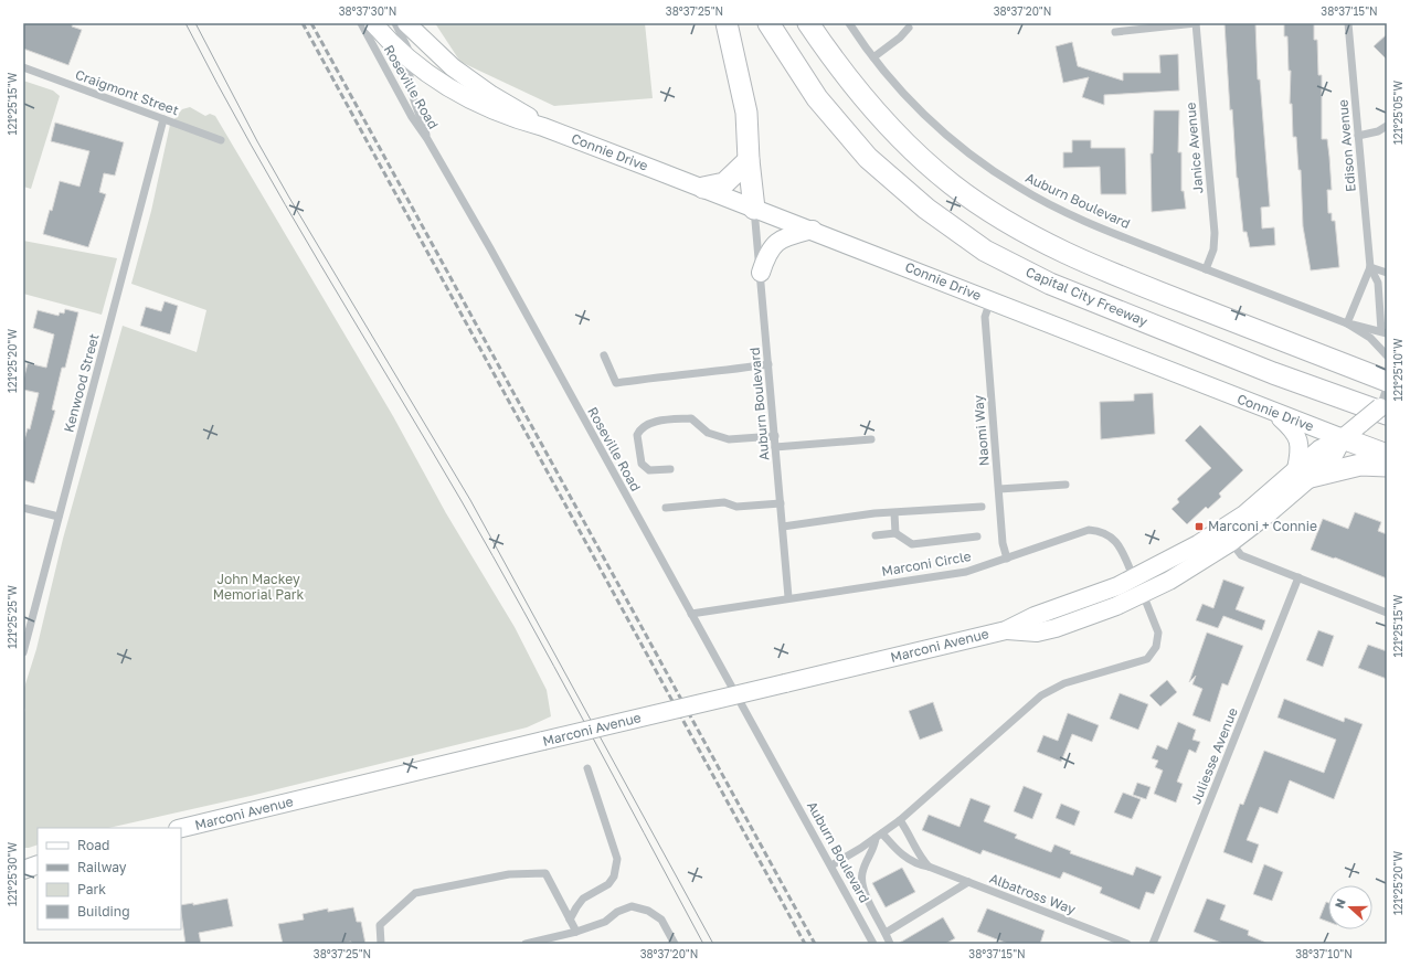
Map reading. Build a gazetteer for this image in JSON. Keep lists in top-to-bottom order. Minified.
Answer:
{"streets":{"highway":["Capital City Freeway"],"main road":["Connie Drive","Marconi Avenue"],"street":["Roseville Road","Craigmont Street","Edison Avenue","Janice Avenue","Auburn Boulevard","Kenwood Street","Naomi Way","Marconi Circle","Juliesse Avenue","Albatross Way"]},"crossings":[["Roseville Road","Connie Drive"],["Roseville Road","Auburn Boulevard"],["Roseville Road","Marconi Circle"],["Craigmont Street","Kenwood Street"],["Edison Avenue","Auburn Boulevard"],["Janice Avenue","Auburn Boulevard"],["Connie Drive","Auburn Boulevard"],["Connie Drive","Naomi Way"],["Connie Drive","Marconi Avenue"],["Auburn Boulevard","Marconi Circle"],["Capital City Freeway","Marconi Avenue"],["Naomi Way","Marconi Circle"],["Marconi Circle","Marconi Avenue"]],"parks":["John Mackey Memorial Park"],"places":{"transit":["Marconi + Connie"]},"legend":["Road","Railway","Park","Building"],"north":"left","coordinates":["38°37'30\"N","38°37'25\"N","38°37'20\"N","38°37'15\"N","121°25'15\"W","121°25'05\"W","121°25'20\"W","121°25'10\"W","121°25'25\"W","121°25'30\"W","38°37'10\"N"]}
